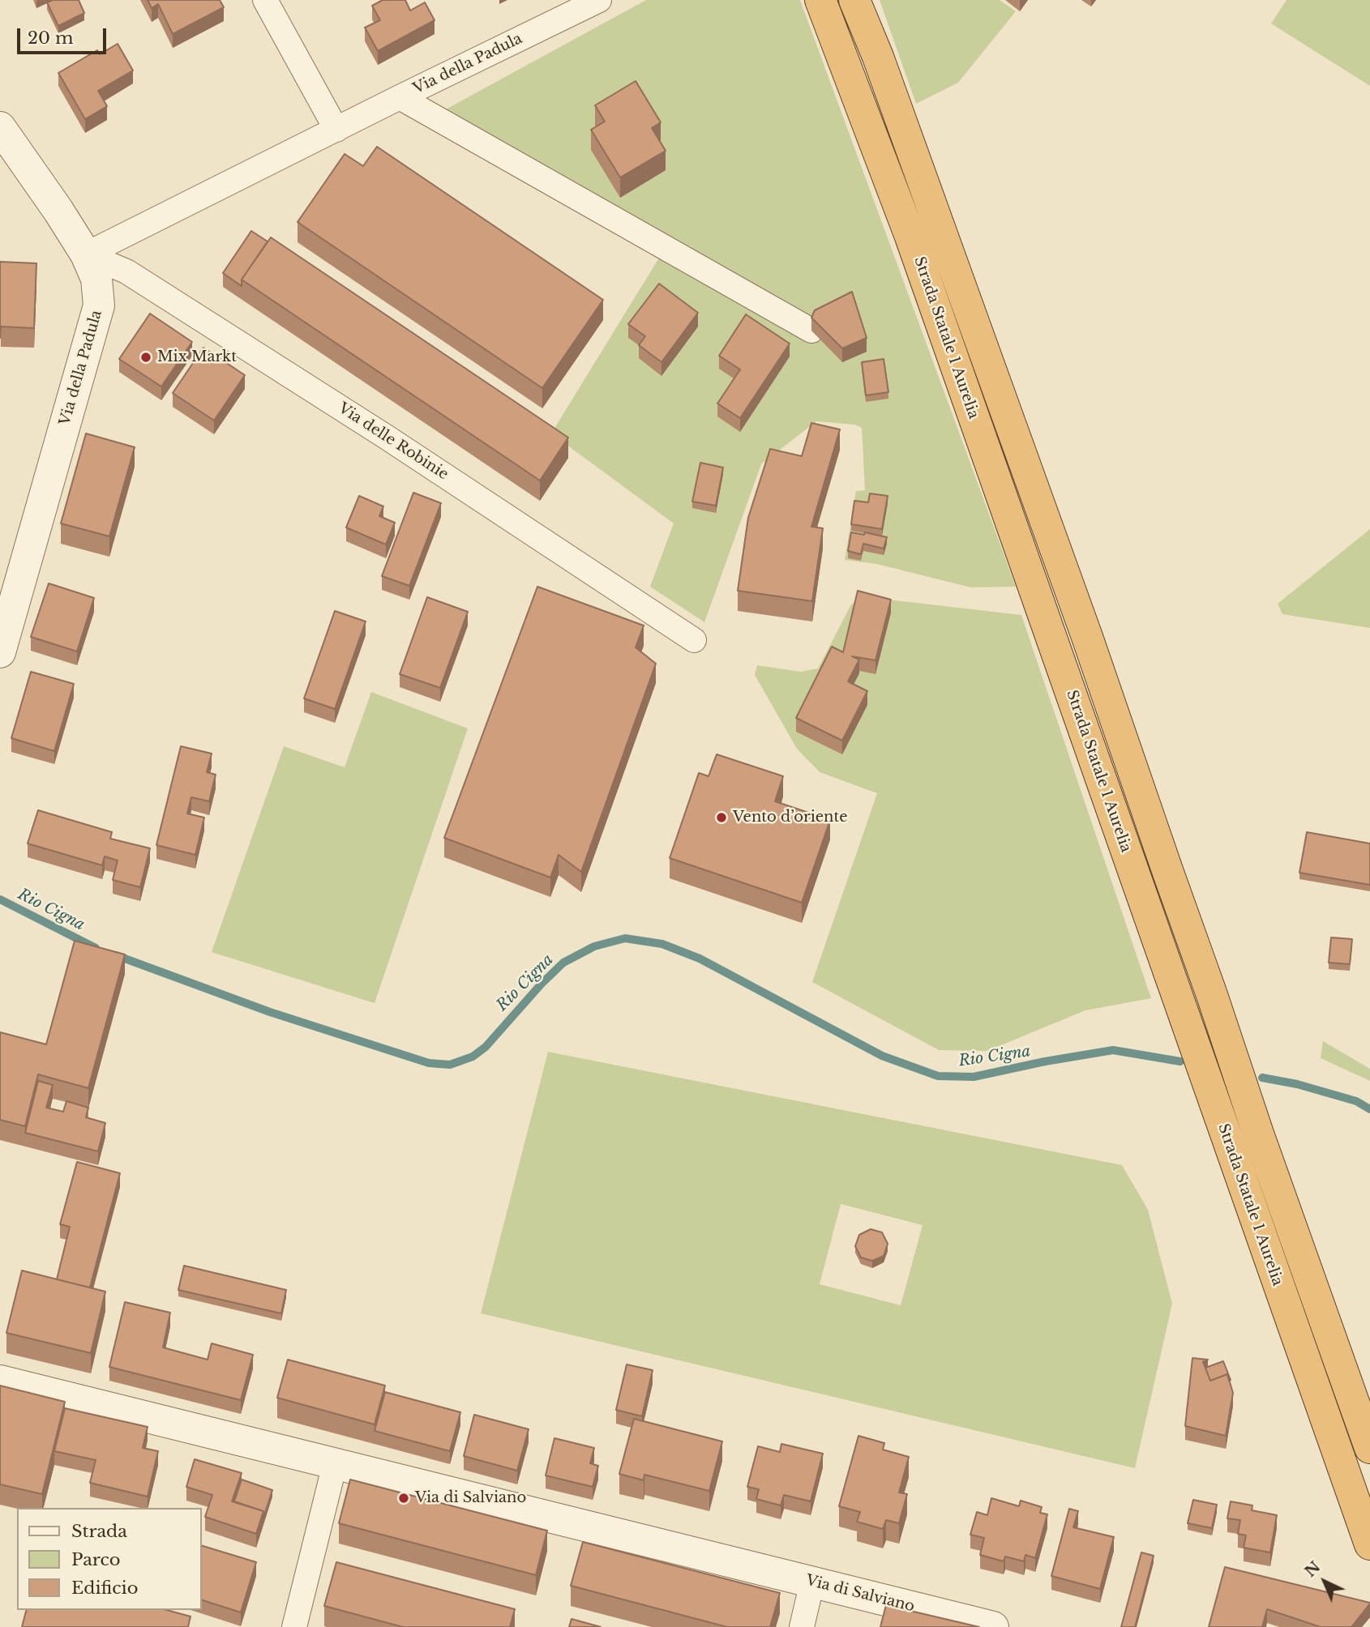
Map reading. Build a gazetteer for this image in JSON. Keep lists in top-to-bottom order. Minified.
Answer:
{"streets":{"highway":["Strada Statale 1 Aurelia"],"street":["Via della Padula","Via delle Robinie","Via di Salviano"]},"crossings":[["Via della Padula","Via delle Robinie"]],"water":["Rio Cigna"],"places":["Mix Markt","Vento d’oriente","Via di Salviano"],"legend":["Strada","Parco","Edificio"],"scale_bar":"20 m","north":"top left"}
